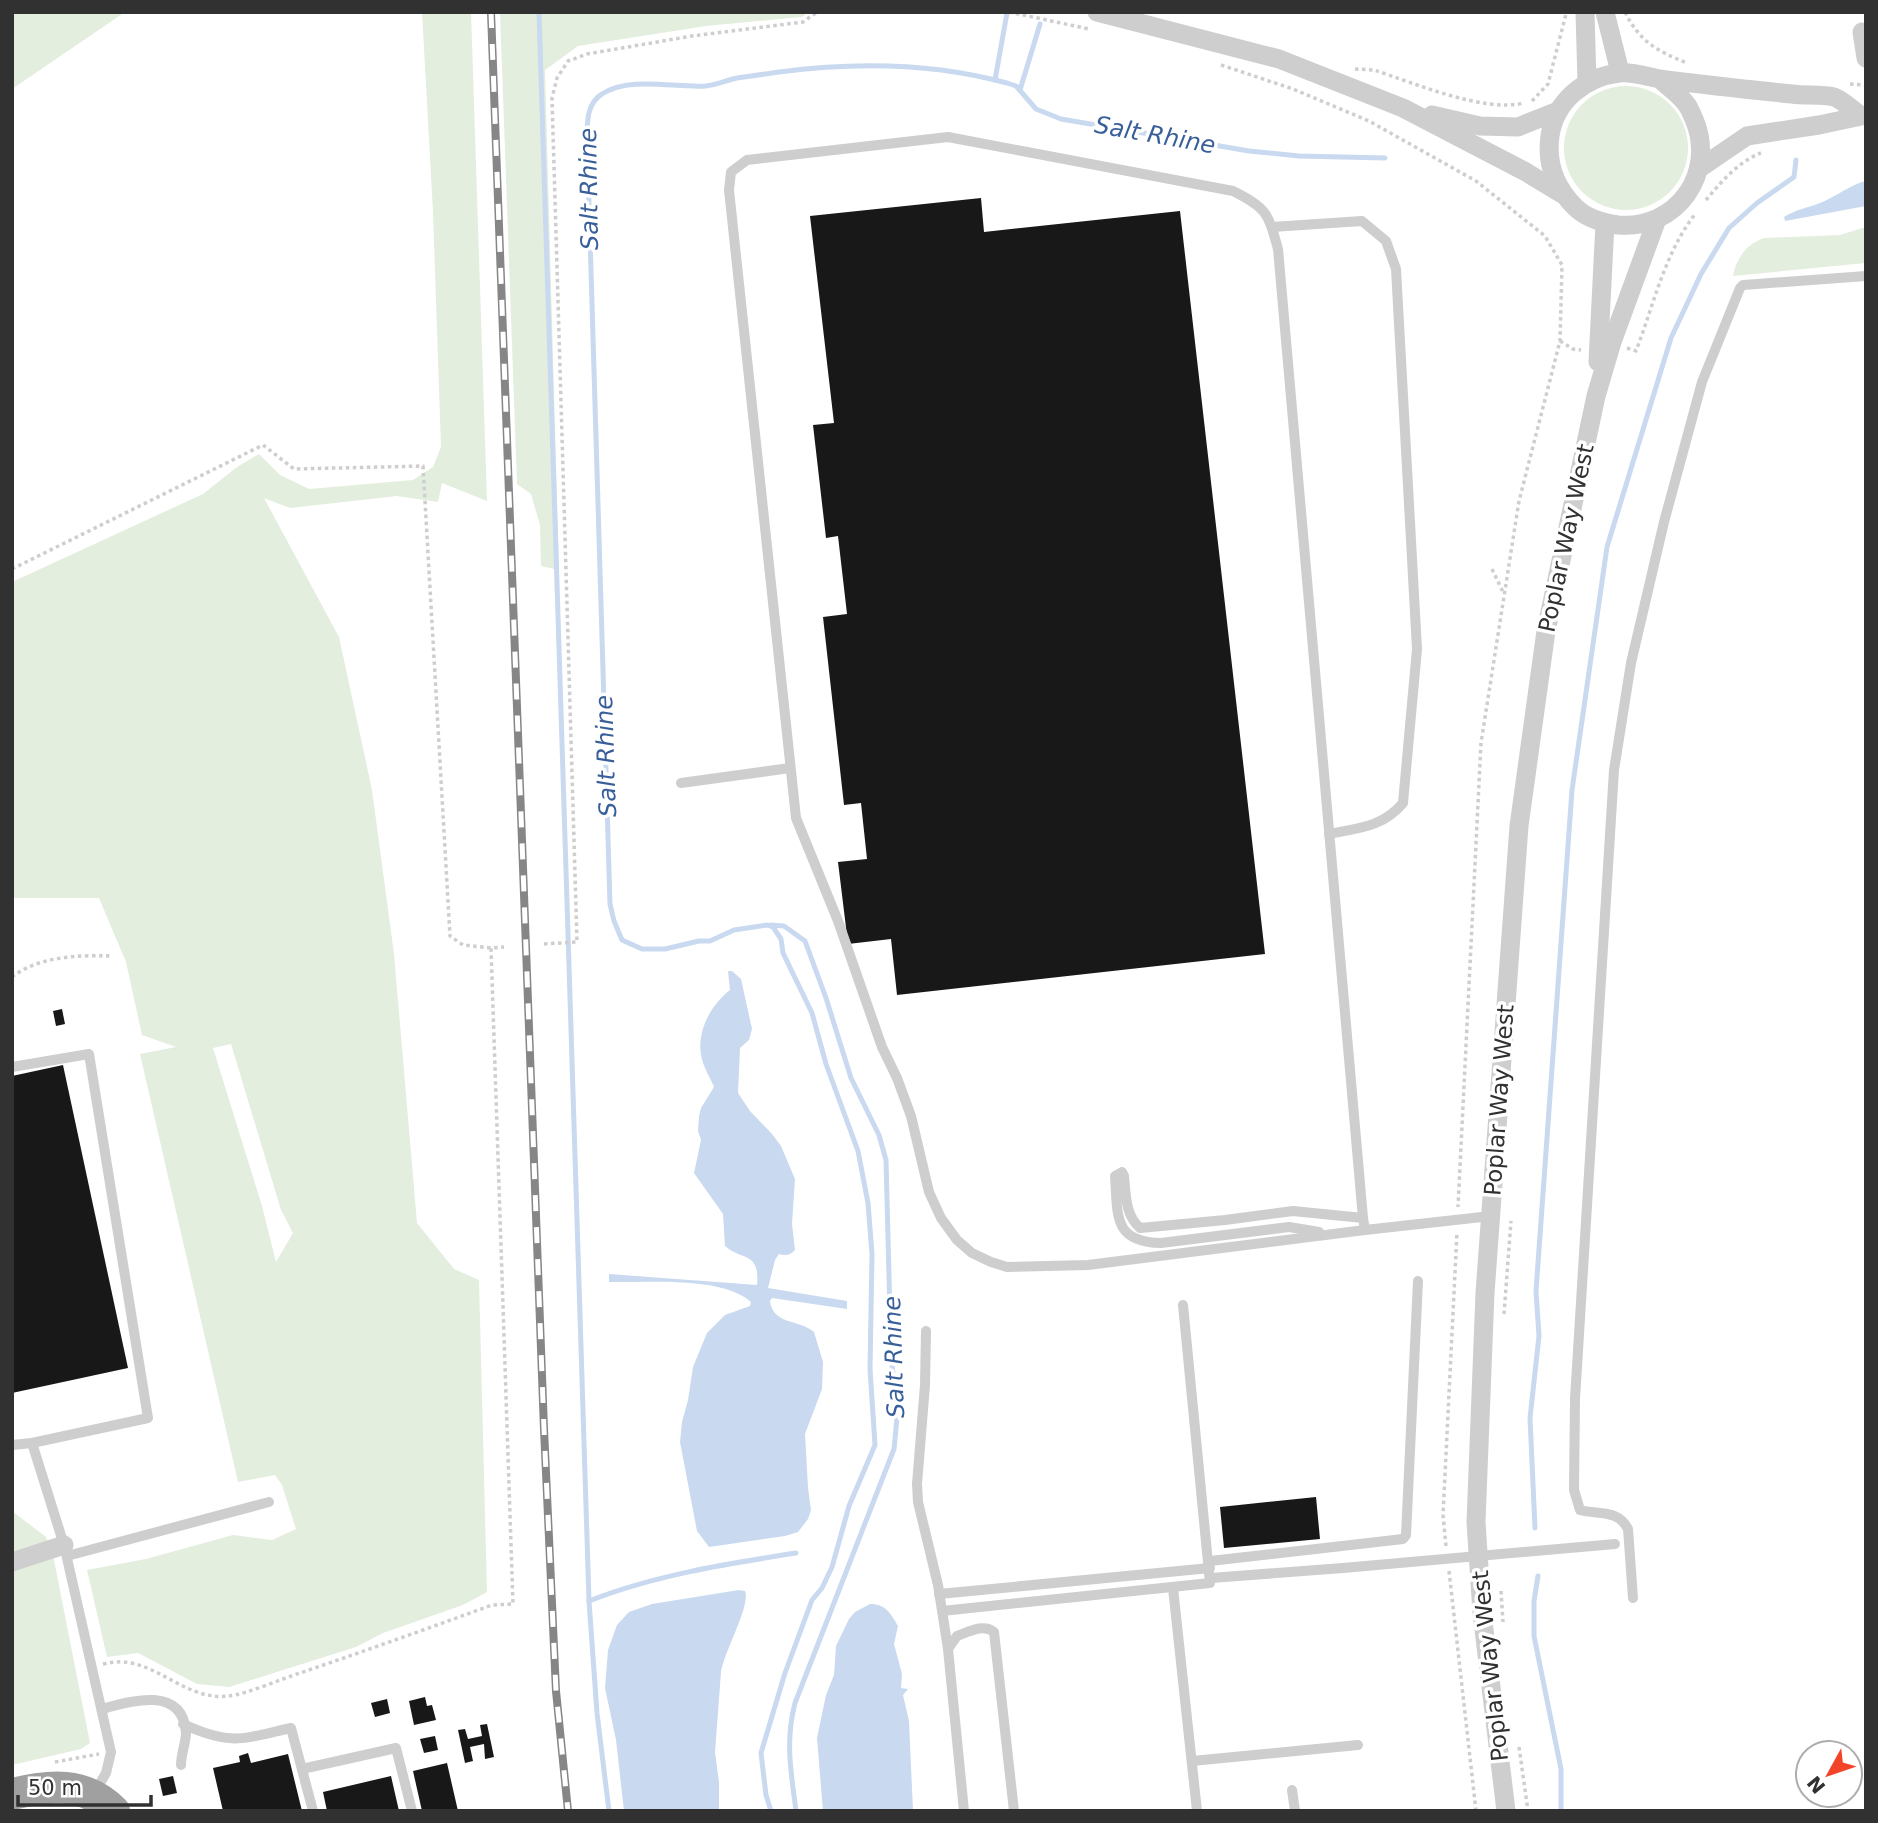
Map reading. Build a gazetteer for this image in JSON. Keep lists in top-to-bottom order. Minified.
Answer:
{"streets":{"street":["Poplar Way West"]},"water":["Salt Rhine"],"scale_bar":"50 m","north":"bottom left"}
